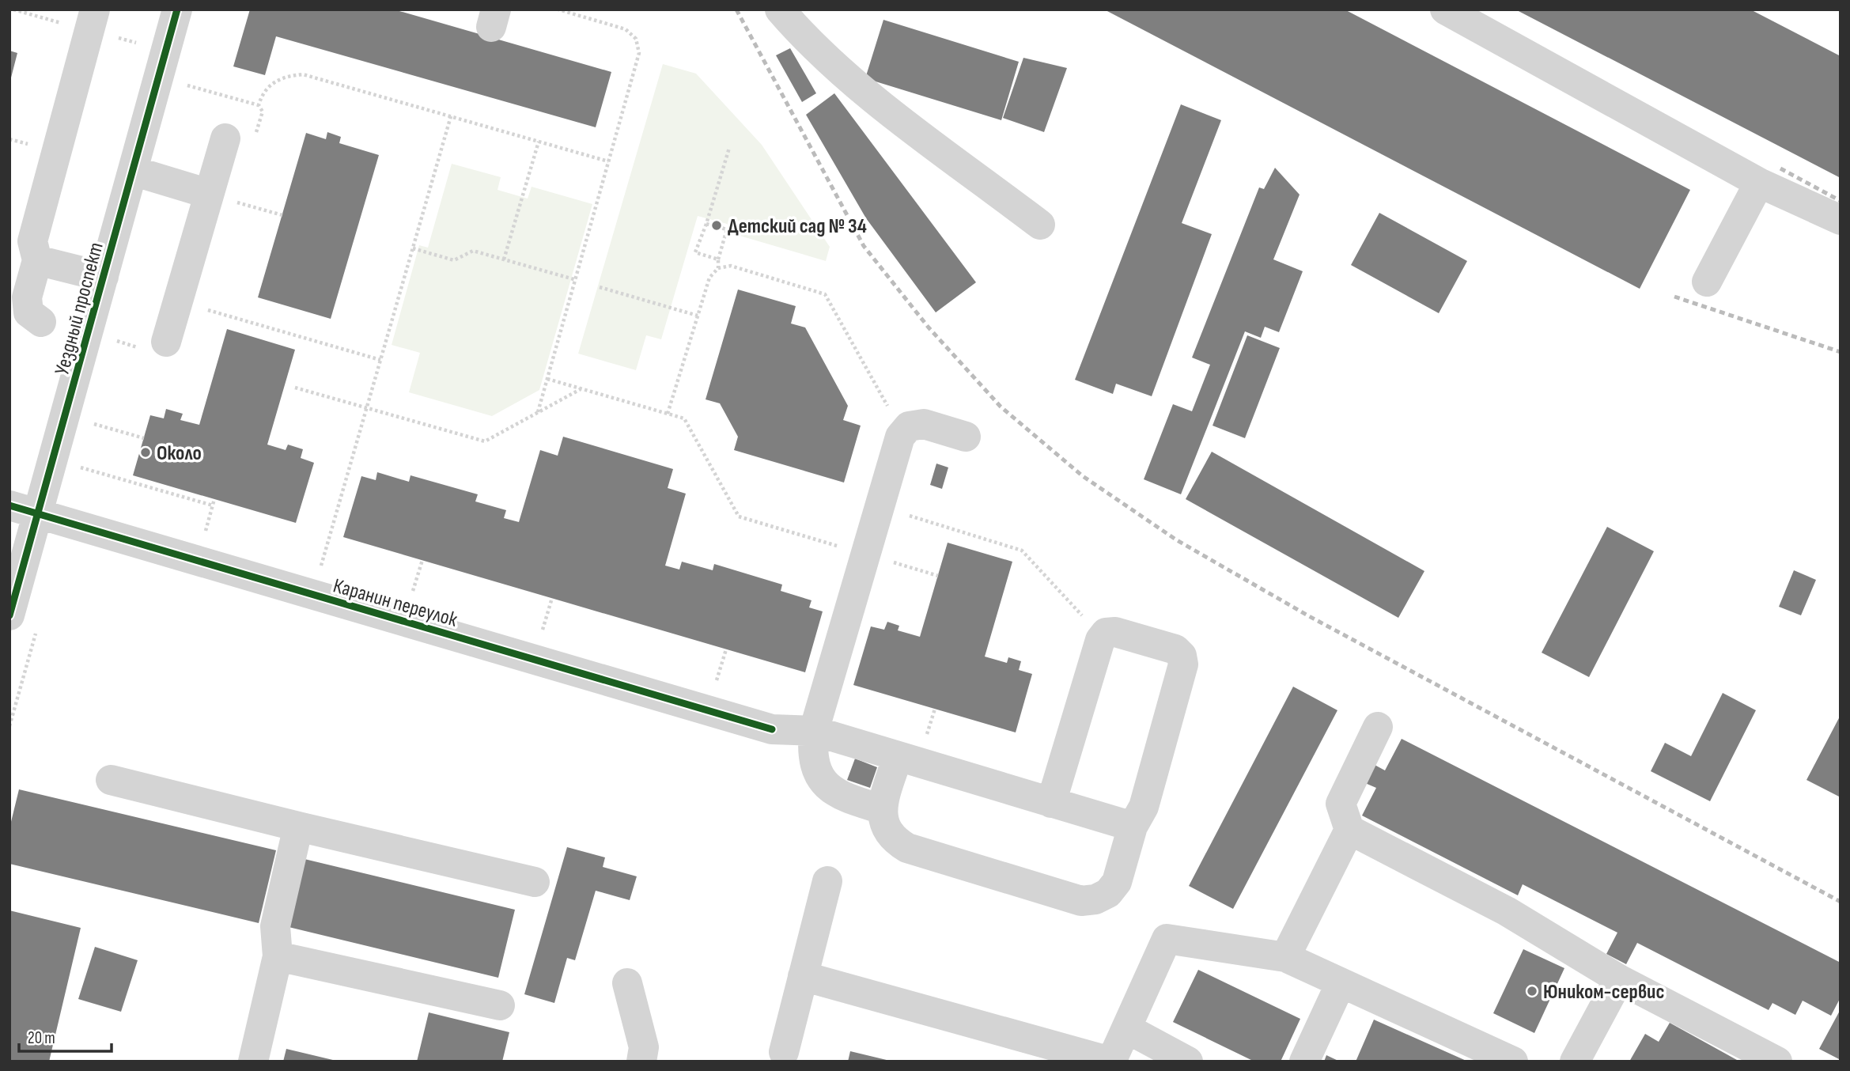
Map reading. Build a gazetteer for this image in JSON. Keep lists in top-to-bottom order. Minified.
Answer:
{"streets":{"street":["Уездный проспект","Каранин переулок"]},"crossings":[["Уездный проспект","Каранин переулок"]],"places":["Детский сад № 34","Около","Юником-сервис"],"scale_bar":"20 m"}
